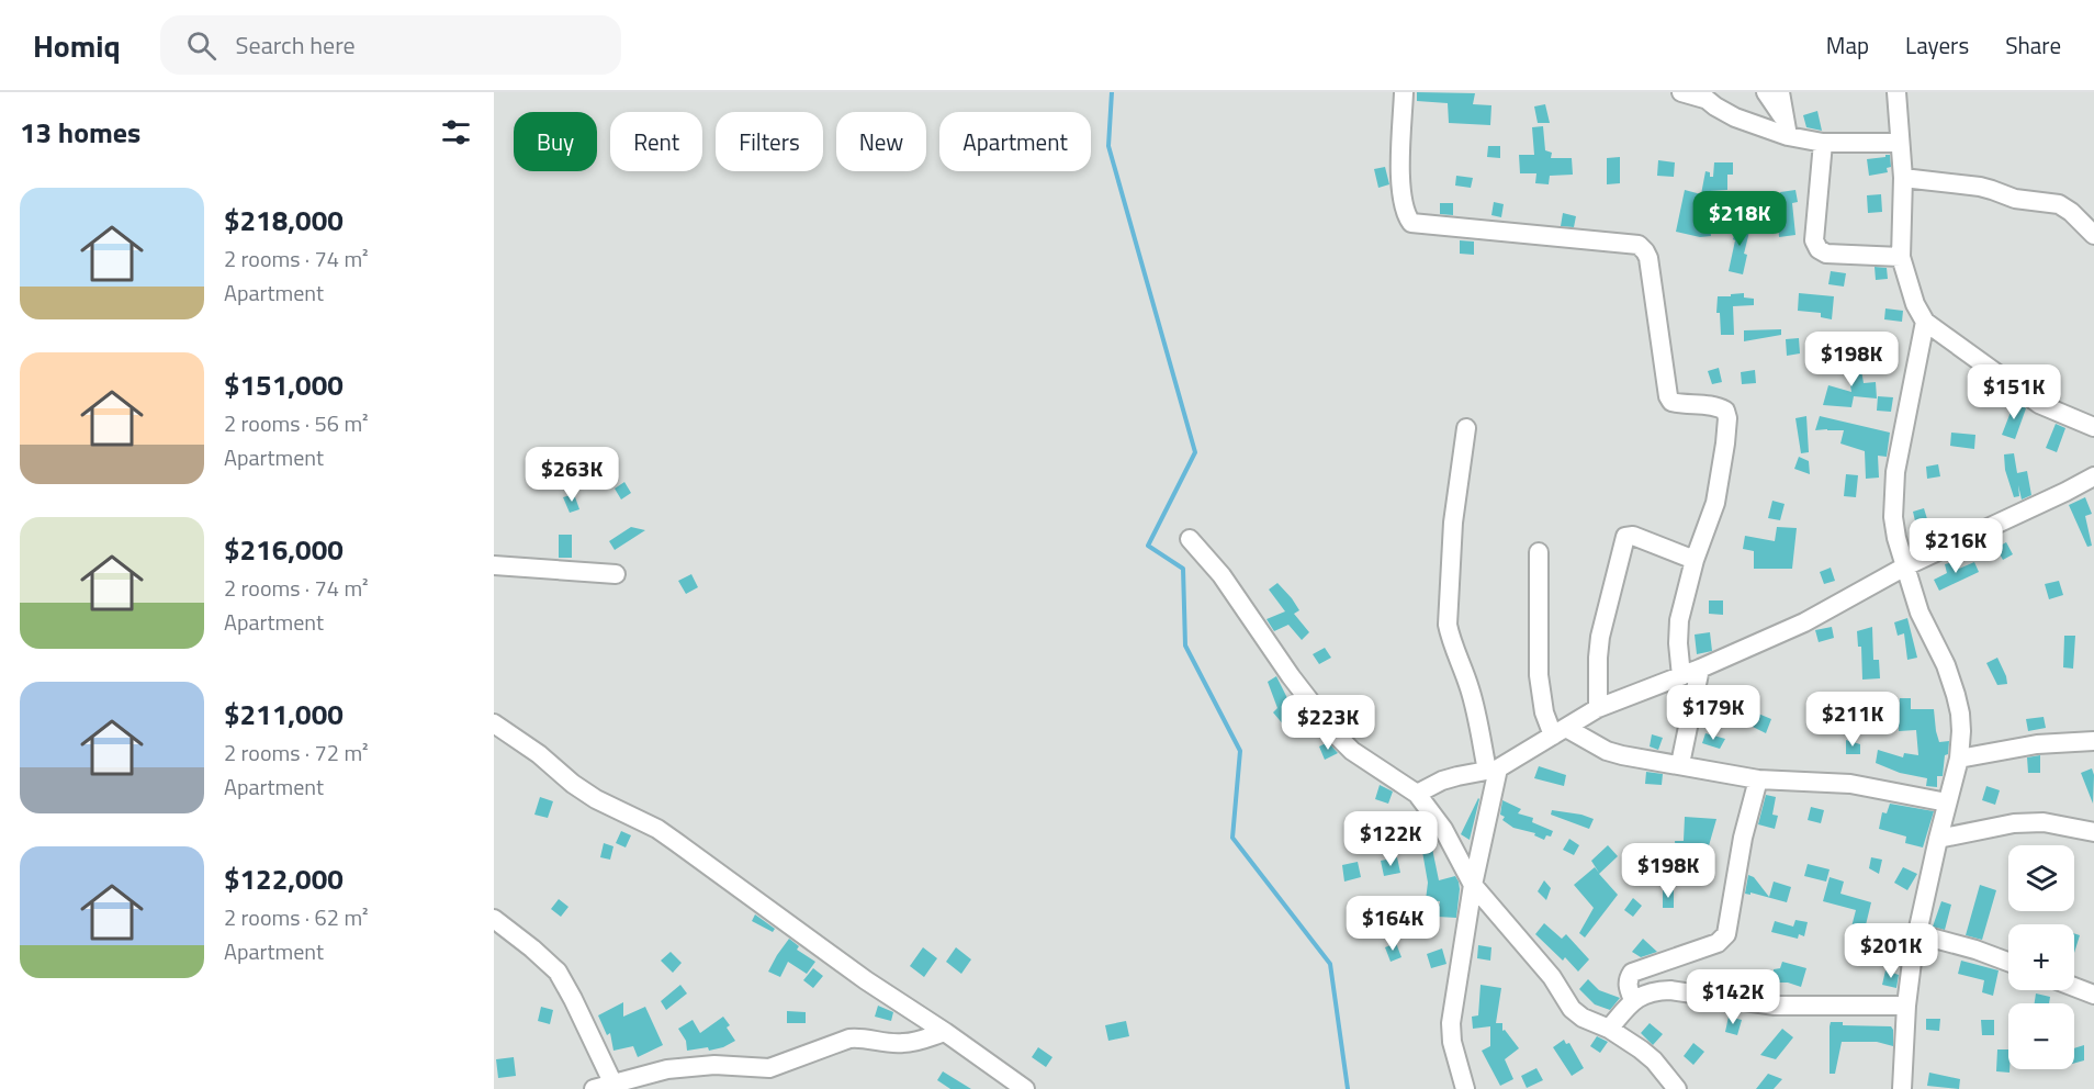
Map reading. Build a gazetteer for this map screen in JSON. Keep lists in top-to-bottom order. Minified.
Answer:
{"page":{"header":"Homiq","search":"Search here","nav":["Map","Layers","Share"],"heading":"13 homes","chip":["Buy","Rent","Filters","New","Apartment"],"list":[{"name":"$218,000","note":"2 rooms · 74 m² · Apartment"},{"name":"$151,000","note":"2 rooms · 56 m² · Apartment"},{"name":"$216,000","note":"2 rooms · 74 m² · Apartment"},{"name":"$211,000","note":"2 rooms · 72 m² · Apartment"},{"name":"$122,000","note":"2 rooms · 62 m² · Apartment"}],"price":["$218K","$198K","$151K","$263K","$216K","$179K","$211K","$223K","$122K","$198K","$164K","$201K","$142K"],"map_buttons":["+","−"]}}
